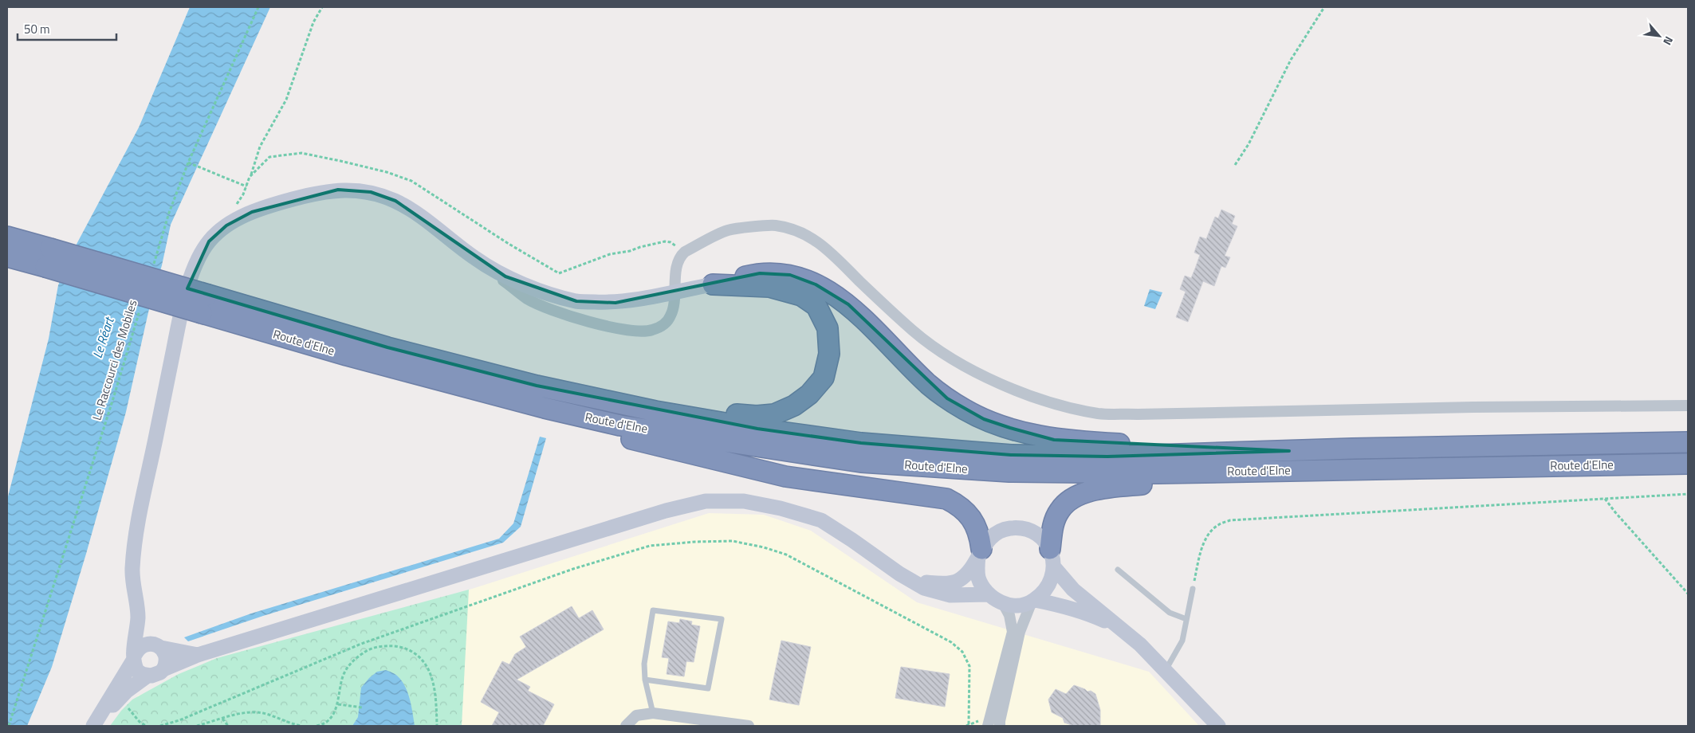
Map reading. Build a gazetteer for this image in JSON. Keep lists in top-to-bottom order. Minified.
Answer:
{"streets":{"highway":["Route d'Elne"],"path":["Le Raccourci des Mobiles"]},"water":["Le Réart"],"scale_bar":"50 m","north":"bottom right"}
